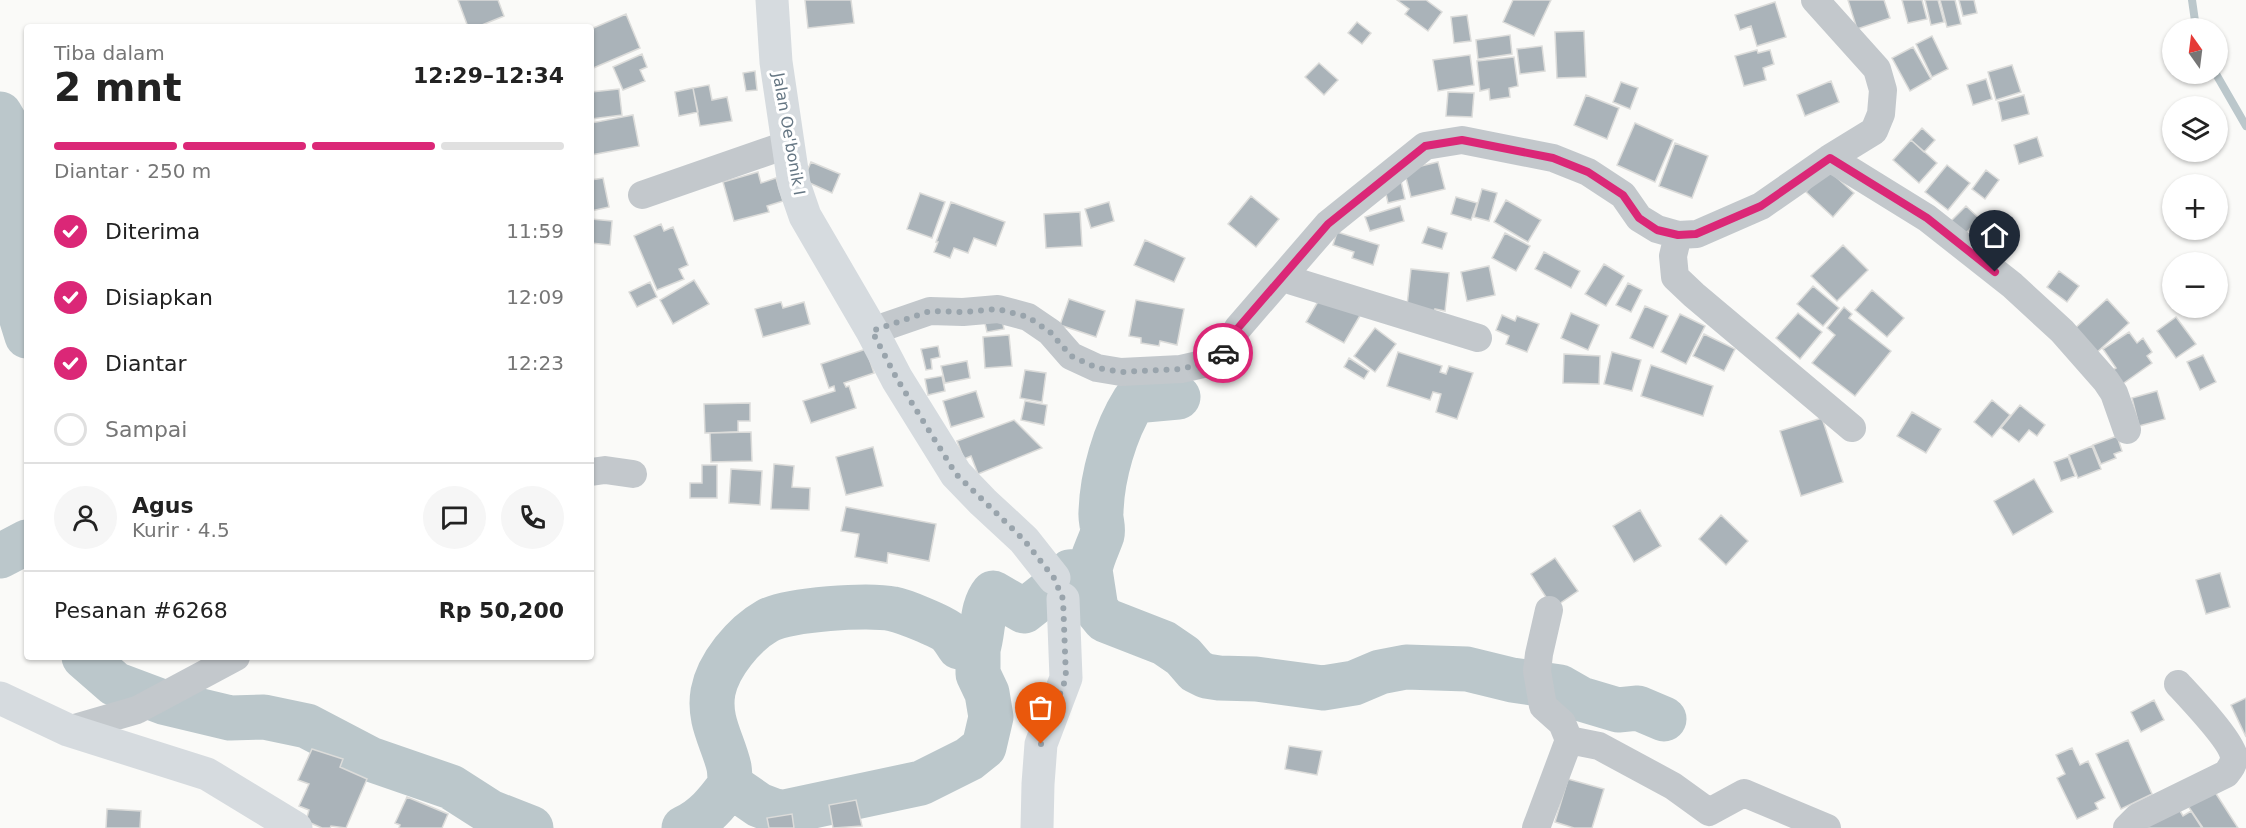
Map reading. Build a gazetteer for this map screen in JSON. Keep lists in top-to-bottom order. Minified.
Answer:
{"streets":{"street":["Jalan Oe'bonik I"]},"north":"top","page":{"map_buttons":["+","−"],"heading":["2 mnt","Tiba dalam","12:29–12:34"],"panel":["Agus","Kurir · 4.5","Pesanan #6268","Rp 50,200"],"bar":"Diantar · 250 m","list":[["Diterima","11:59"],["Disiapkan","12:09"],["Diantar","12:23"],"Sampai"]}}
